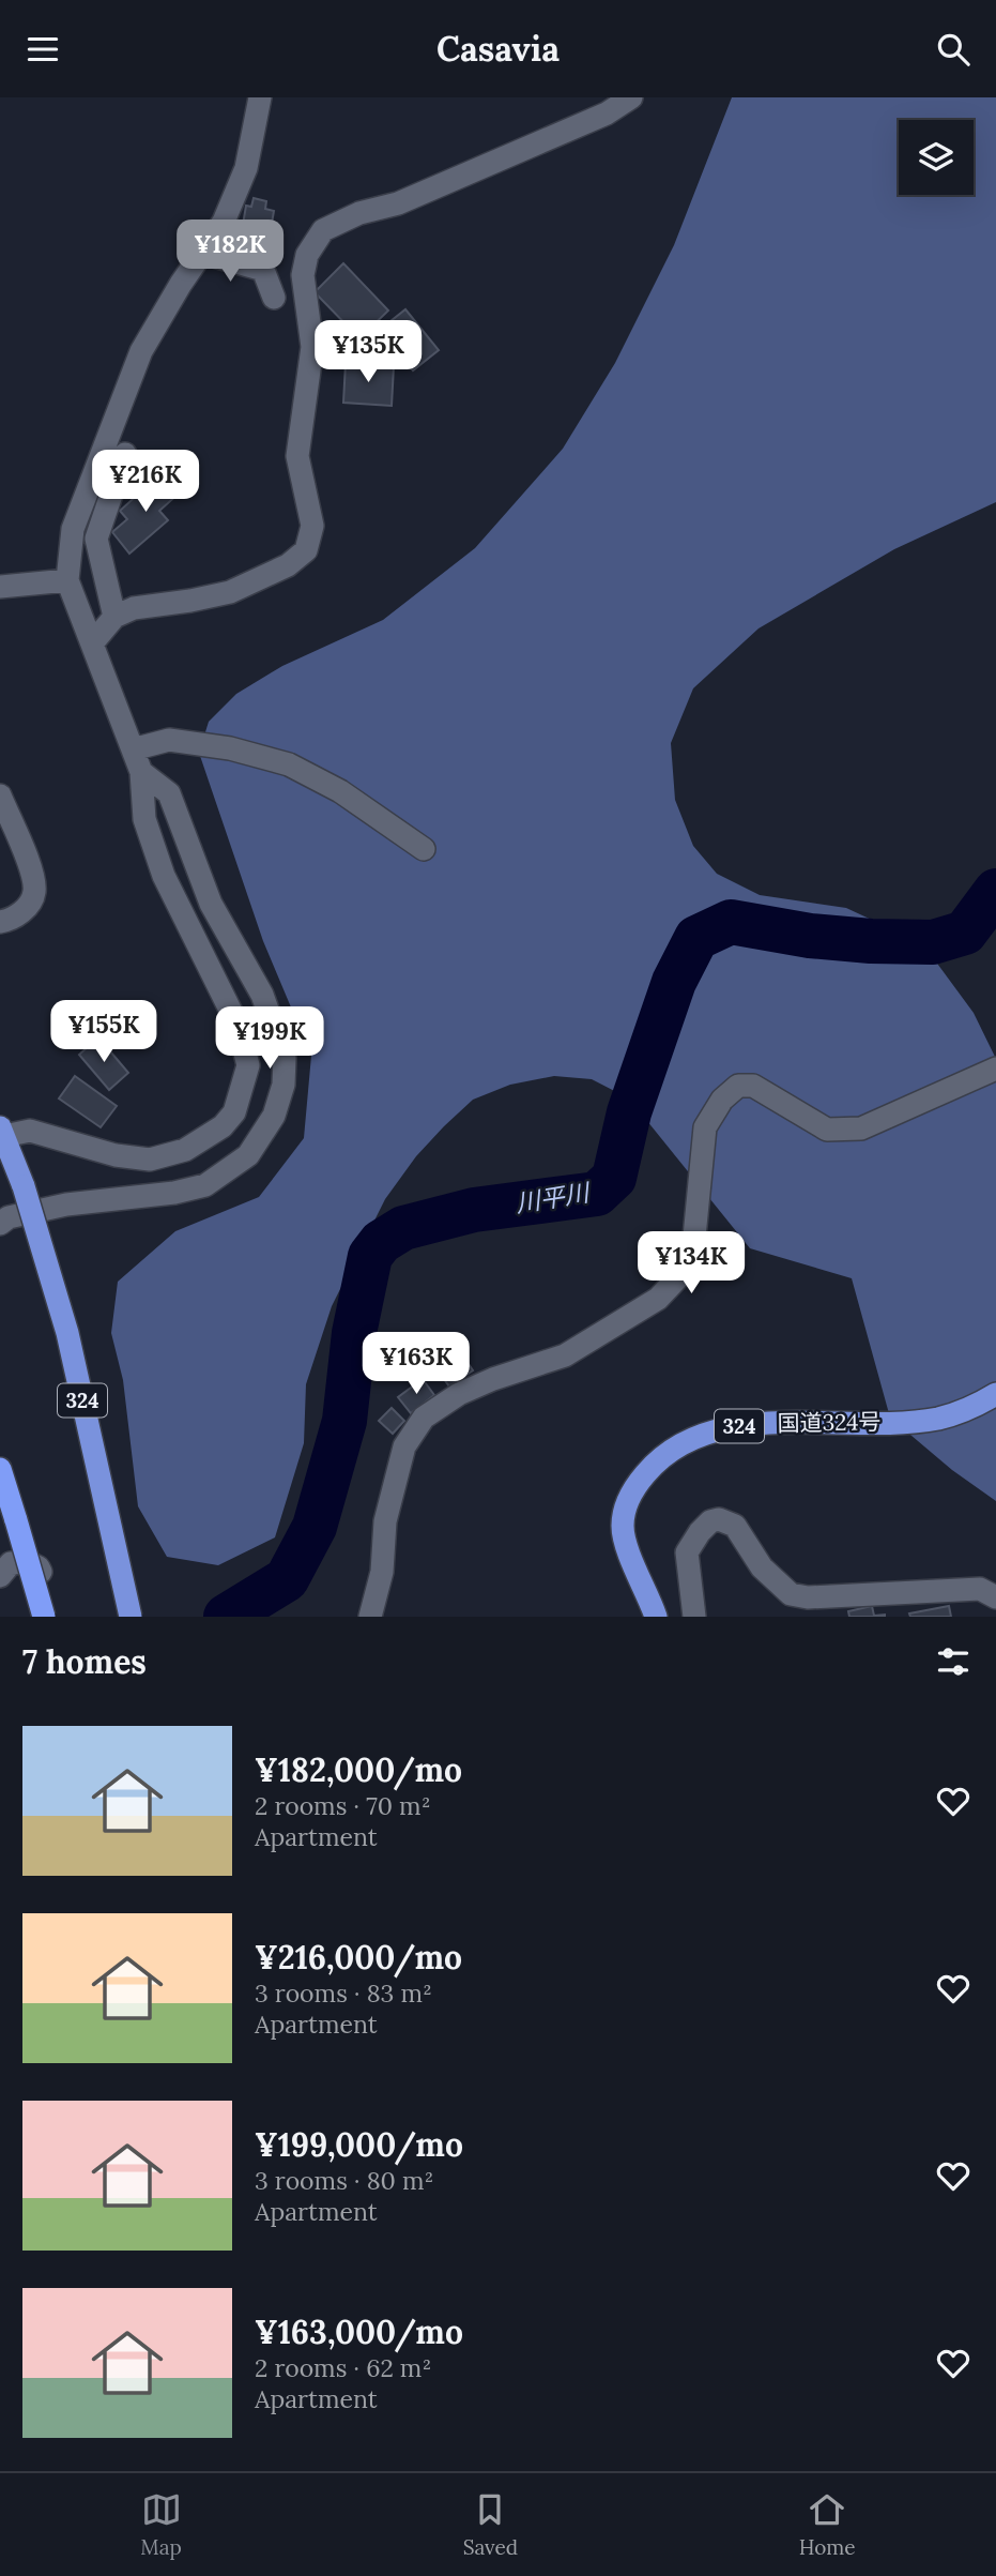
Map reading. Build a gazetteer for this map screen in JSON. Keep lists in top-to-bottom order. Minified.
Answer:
{"streets":{"highway":["324","国道324号"]},"water":["川平川"],"page":{"header":"Casavia","price":["¥182K","¥135K","¥216K","¥155K","¥199K","¥134K","¥163K"],"heading":"7 homes","list":[{"name":"¥182,000/mo","note":"2 rooms · 70 m² · Apartment"},{"name":"¥216,000/mo","note":"3 rooms · 83 m² · Apartment"},{"name":"¥199,000/mo","note":"3 rooms · 80 m² · Apartment"},{"name":"¥163,000/mo","note":"2 rooms · 62 m² · Apartment"}],"tabs":["Map","Saved","Home"]}}
